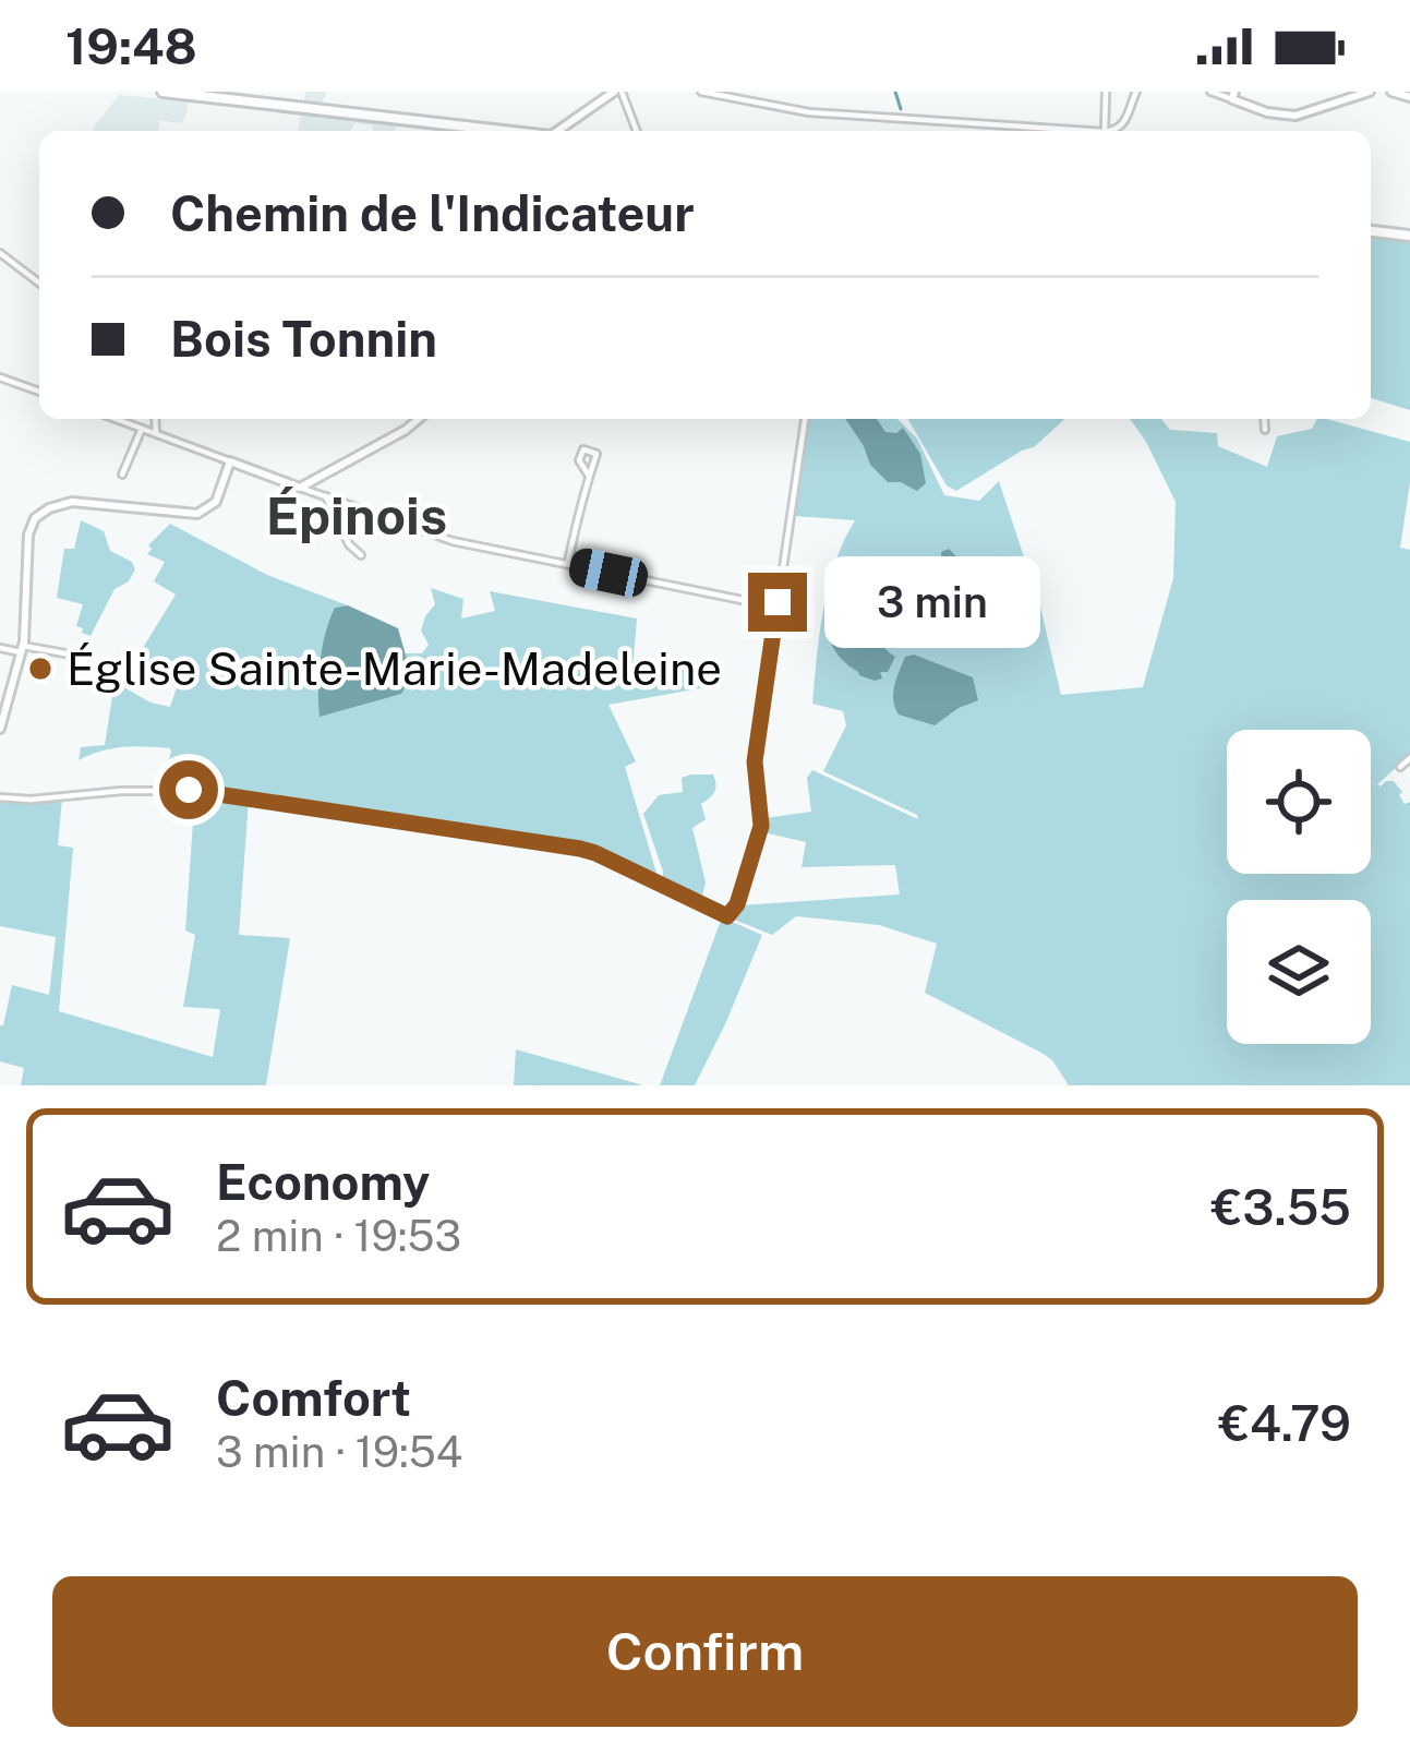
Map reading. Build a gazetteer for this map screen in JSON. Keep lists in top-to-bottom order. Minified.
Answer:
{"districts":["Épinois"],"places":["Église Sainte-Marie-Madeleine"],"page":{"status":"19:48","banner":["Chemin de l'Indicateur","Bois Tonnin"],"bubble":"3 min","list":[{"name":"Economy","note":"2 min · 19:53","value":"€3.55"},{"name":"Comfort","note":"3 min · 19:54","value":"€4.79"}],"buttons":"Confirm"}}
